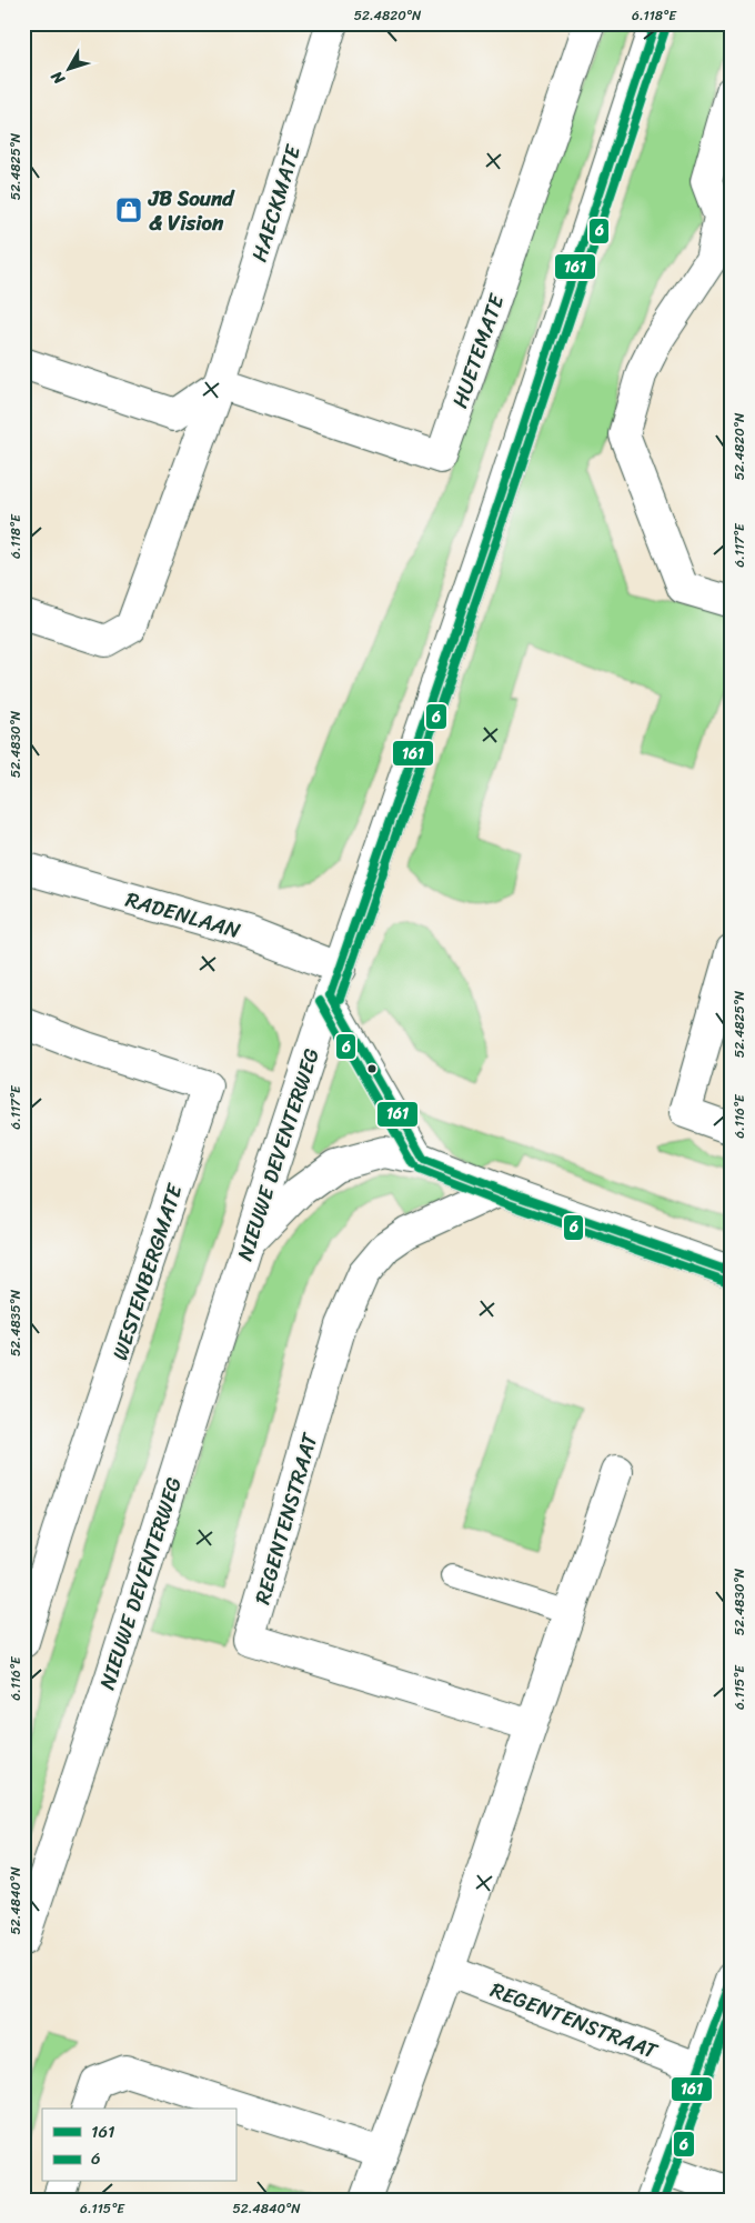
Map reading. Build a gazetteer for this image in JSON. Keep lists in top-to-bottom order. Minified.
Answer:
{"streets":{"street":["HAECKMATE","HUETEMATE","RADENLAAN","NIEUWE DEVENTERWEG","WESTENBERGMATE","REGENTENSTRAAT"]},"crossings":[["HAECKMATE","HUETEMATE"],["RADENLAAN","NIEUWE DEVENTERWEG"]],"places":{"shop":["JB Sound & Vision"]},"lines":["transit line 161","transit line 6"],"legend":["161","6"],"north":"bottom left","coordinates":["52.4820°N","6.118°E","52.4825°N","6.117°E","52.4830°N","6.116°E","52.4835°N","6.115°E","52.4840°N"]}
